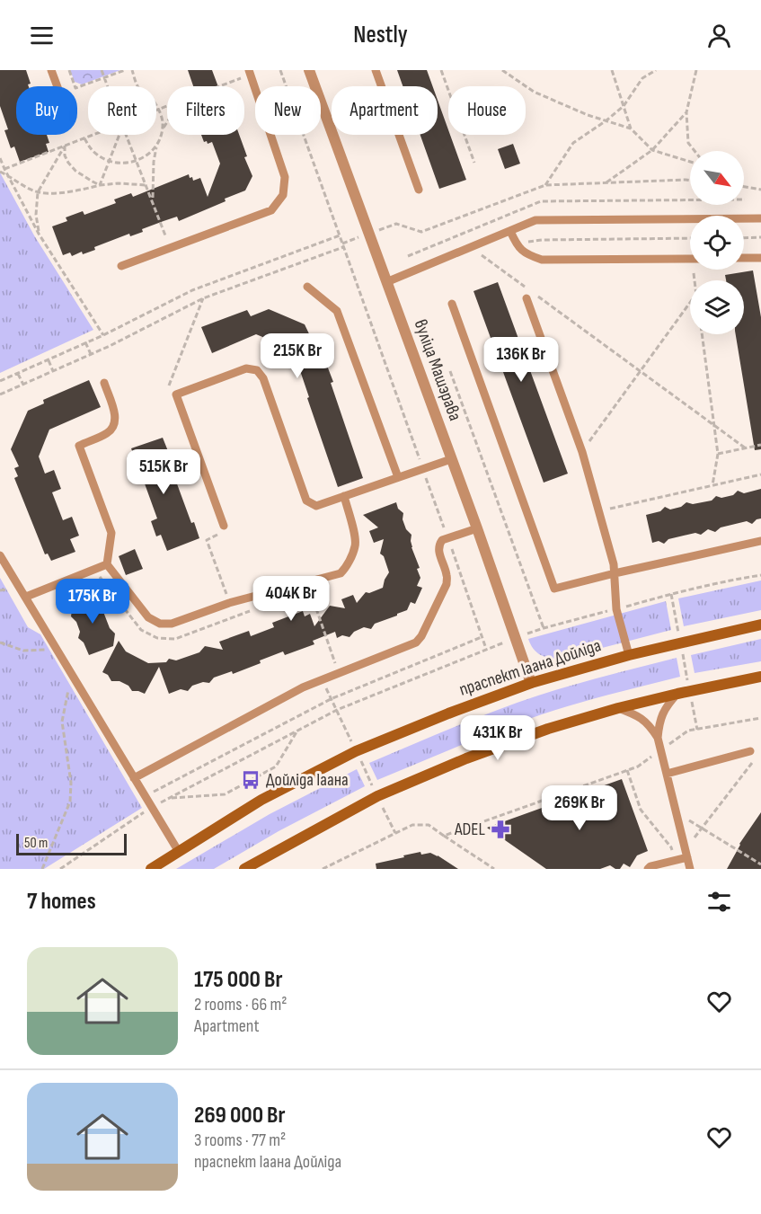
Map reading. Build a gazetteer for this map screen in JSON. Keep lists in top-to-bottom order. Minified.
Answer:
{"streets":{"main road":["праспект Іаана Дойліда"],"street":["вуліца Машэрава"]},"crossings":[["вуліца Машэрава","праспект Іаана Дойліда"]],"places":{"bus stop":["Дойліда Іаана"],"pharmacy":["ADEL"]},"scale_bar":"50 m","north":"bottom right","page":{"header":"Nestly","chip":["Buy","Rent","Filters","New","Apartment","House"],"price":["215K Br","136K Br","515K Br","404K Br","175K Br","431K Br","269K Br"],"scale":"50 m","heading":"7 homes","list":[{"name":"175 000 Br","note":"2 rooms · 66 m² · Apartment"},{"name":"269 000 Br","note":"3 rooms · 77 m² · праспект Іаана Дойліда"}]}}
